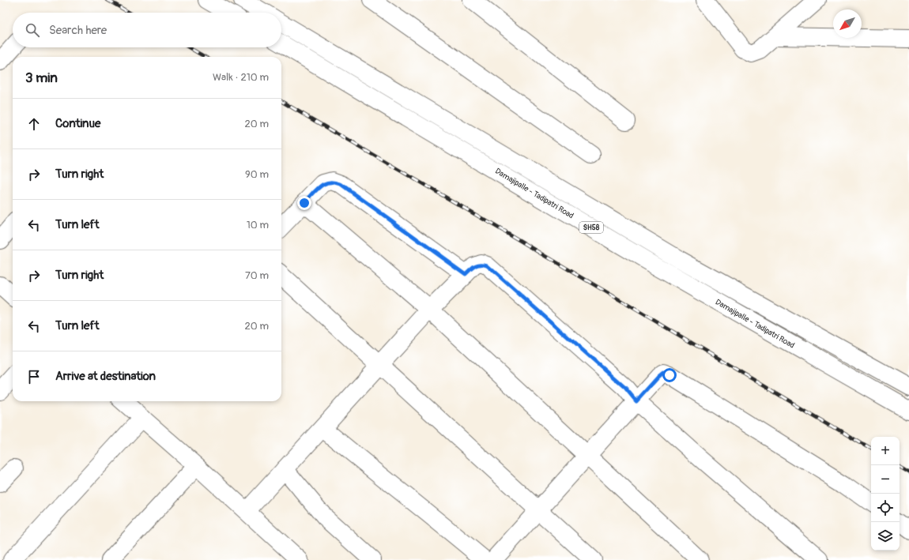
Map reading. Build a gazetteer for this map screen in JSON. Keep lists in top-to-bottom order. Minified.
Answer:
{"streets":{"street":["Damajipalle - Tadipatri Road","SH58"]},"north":"bottom left","page":{"search":"Search here","heading":["3 min","Walk · 210 m"],"list":[["Continue","20 m"],["Turn right","90 m"],["Turn left","10 m"],["Turn right","70 m"],["Turn left","20 m"],"Arrive at destination"],"map_buttons":["+","−"]}}
